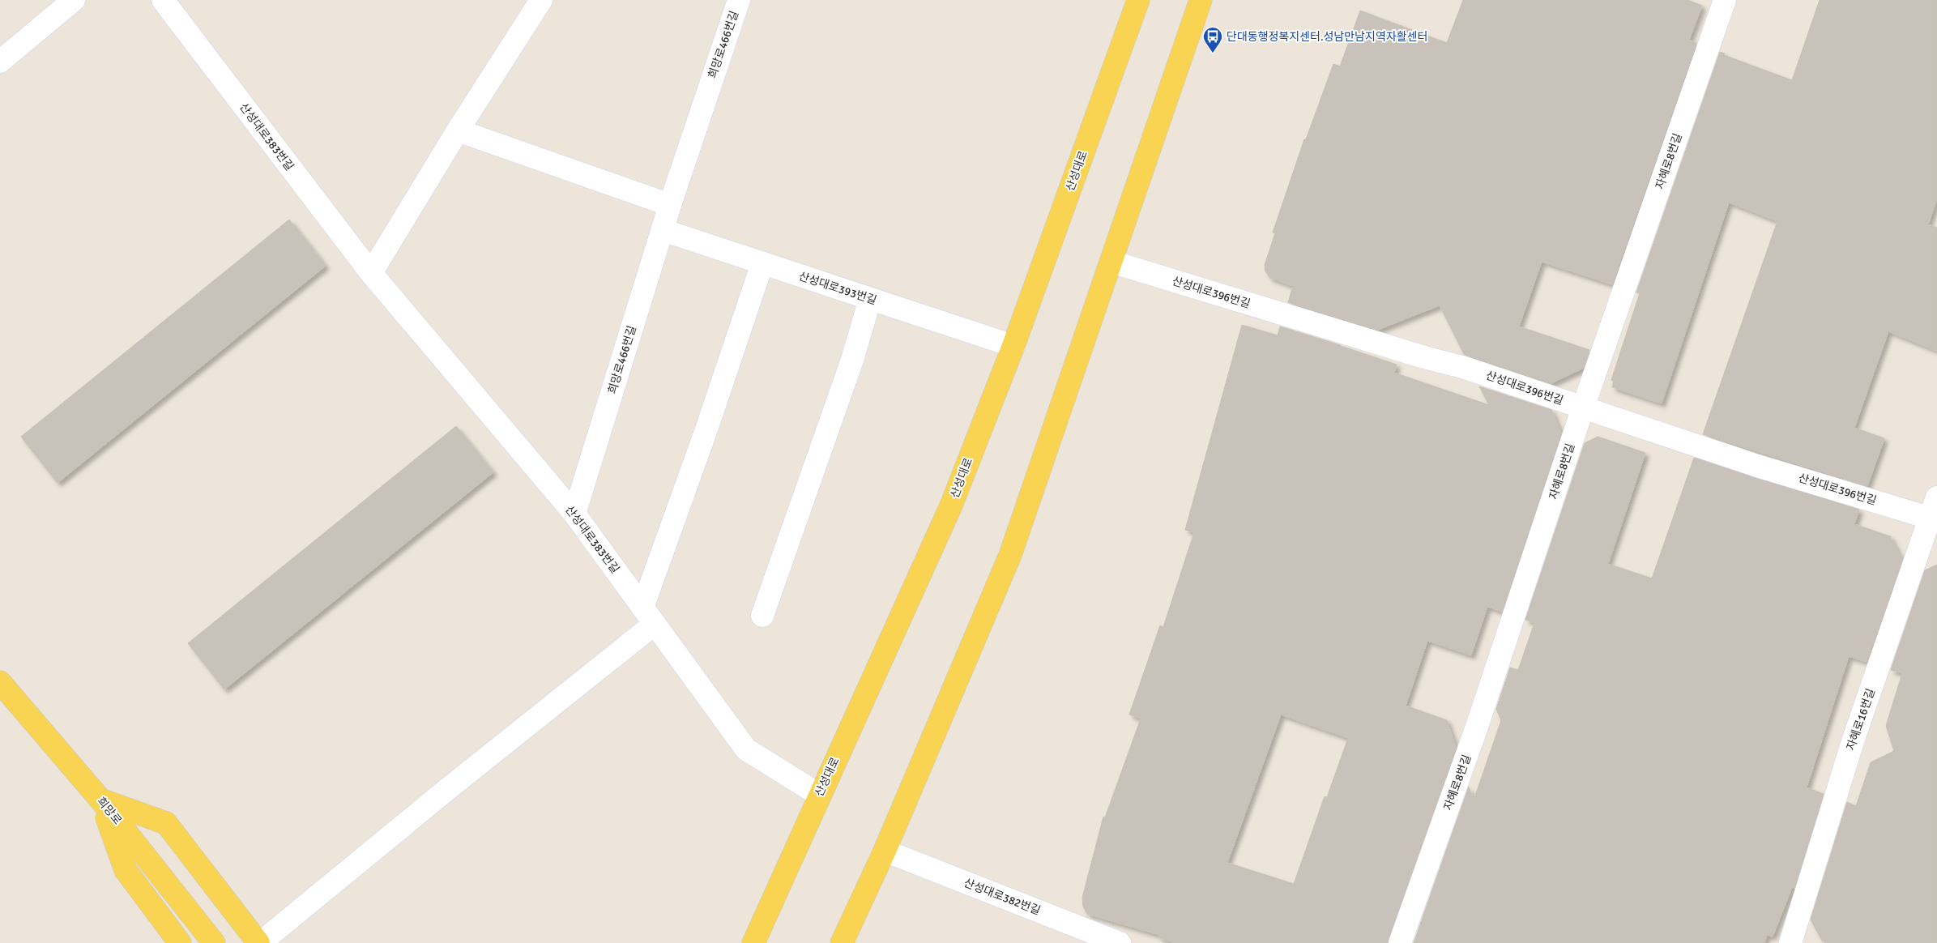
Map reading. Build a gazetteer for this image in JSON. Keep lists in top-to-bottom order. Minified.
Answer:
{"streets":{"main road":["산성대로","희망로"],"street":["희망로466번길","산성대로383번길","자혜로8번길","산성대로393번길","산성대로396번길","자혜로16번길","산성대로382번길"]},"crossings":[["희망로466번길","산성대로383번길"],["희망로466번길","산성대로393번길"],["산성대로383번길","산성대로"],["자혜로8번길","산성대로396번길"],["산성대로","산성대로393번길"],["산성대로396번길","자혜로16번길"]],"places":{"bus stop":["단대동행정복지센터.성남만남지역자활센터"]}}
